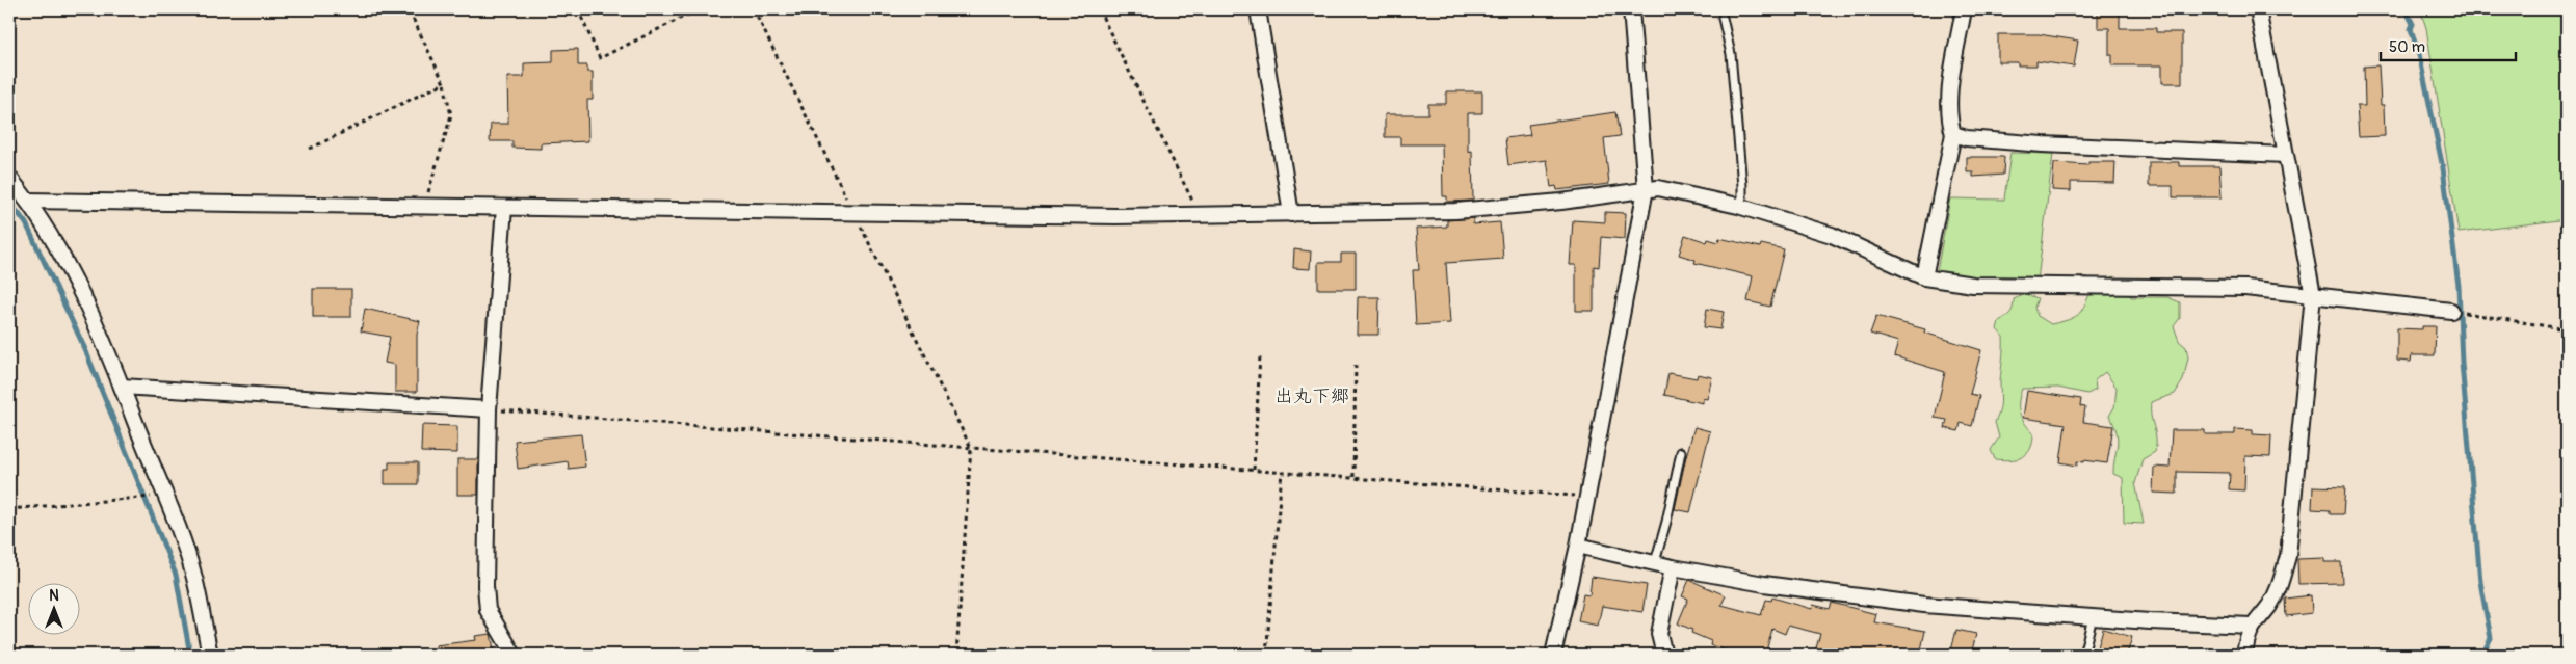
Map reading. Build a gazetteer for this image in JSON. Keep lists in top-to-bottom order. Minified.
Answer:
{"districts":["出丸下郷"],"scale_bar":"50 m","north":"top"}
